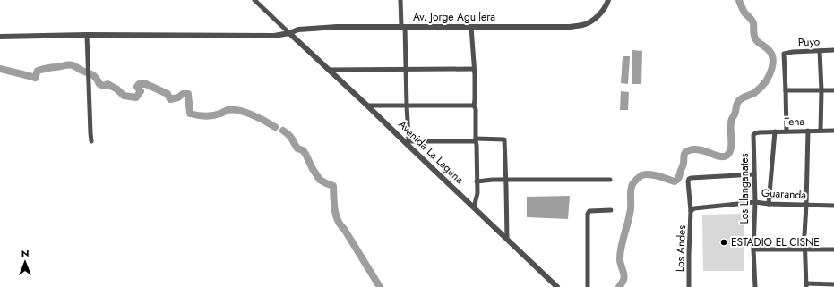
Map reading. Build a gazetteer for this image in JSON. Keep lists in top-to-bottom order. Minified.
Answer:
{"streets":{"street":["Av. Jorge Aguilera","Puyo","Tena","Avenida La Laguna","Los Llanganates","Guaranda","Los Andes"]},"crossings":[["Av. Jorge Aguilera","Avenida La Laguna"],["Tena","Los Llanganates"],["Los Llanganates","Guaranda"],["Los Llanganates","Los Andes"],["Guaranda","Los Andes"]],"places":["ESTADIO EL CISNE"],"north":"top"}
